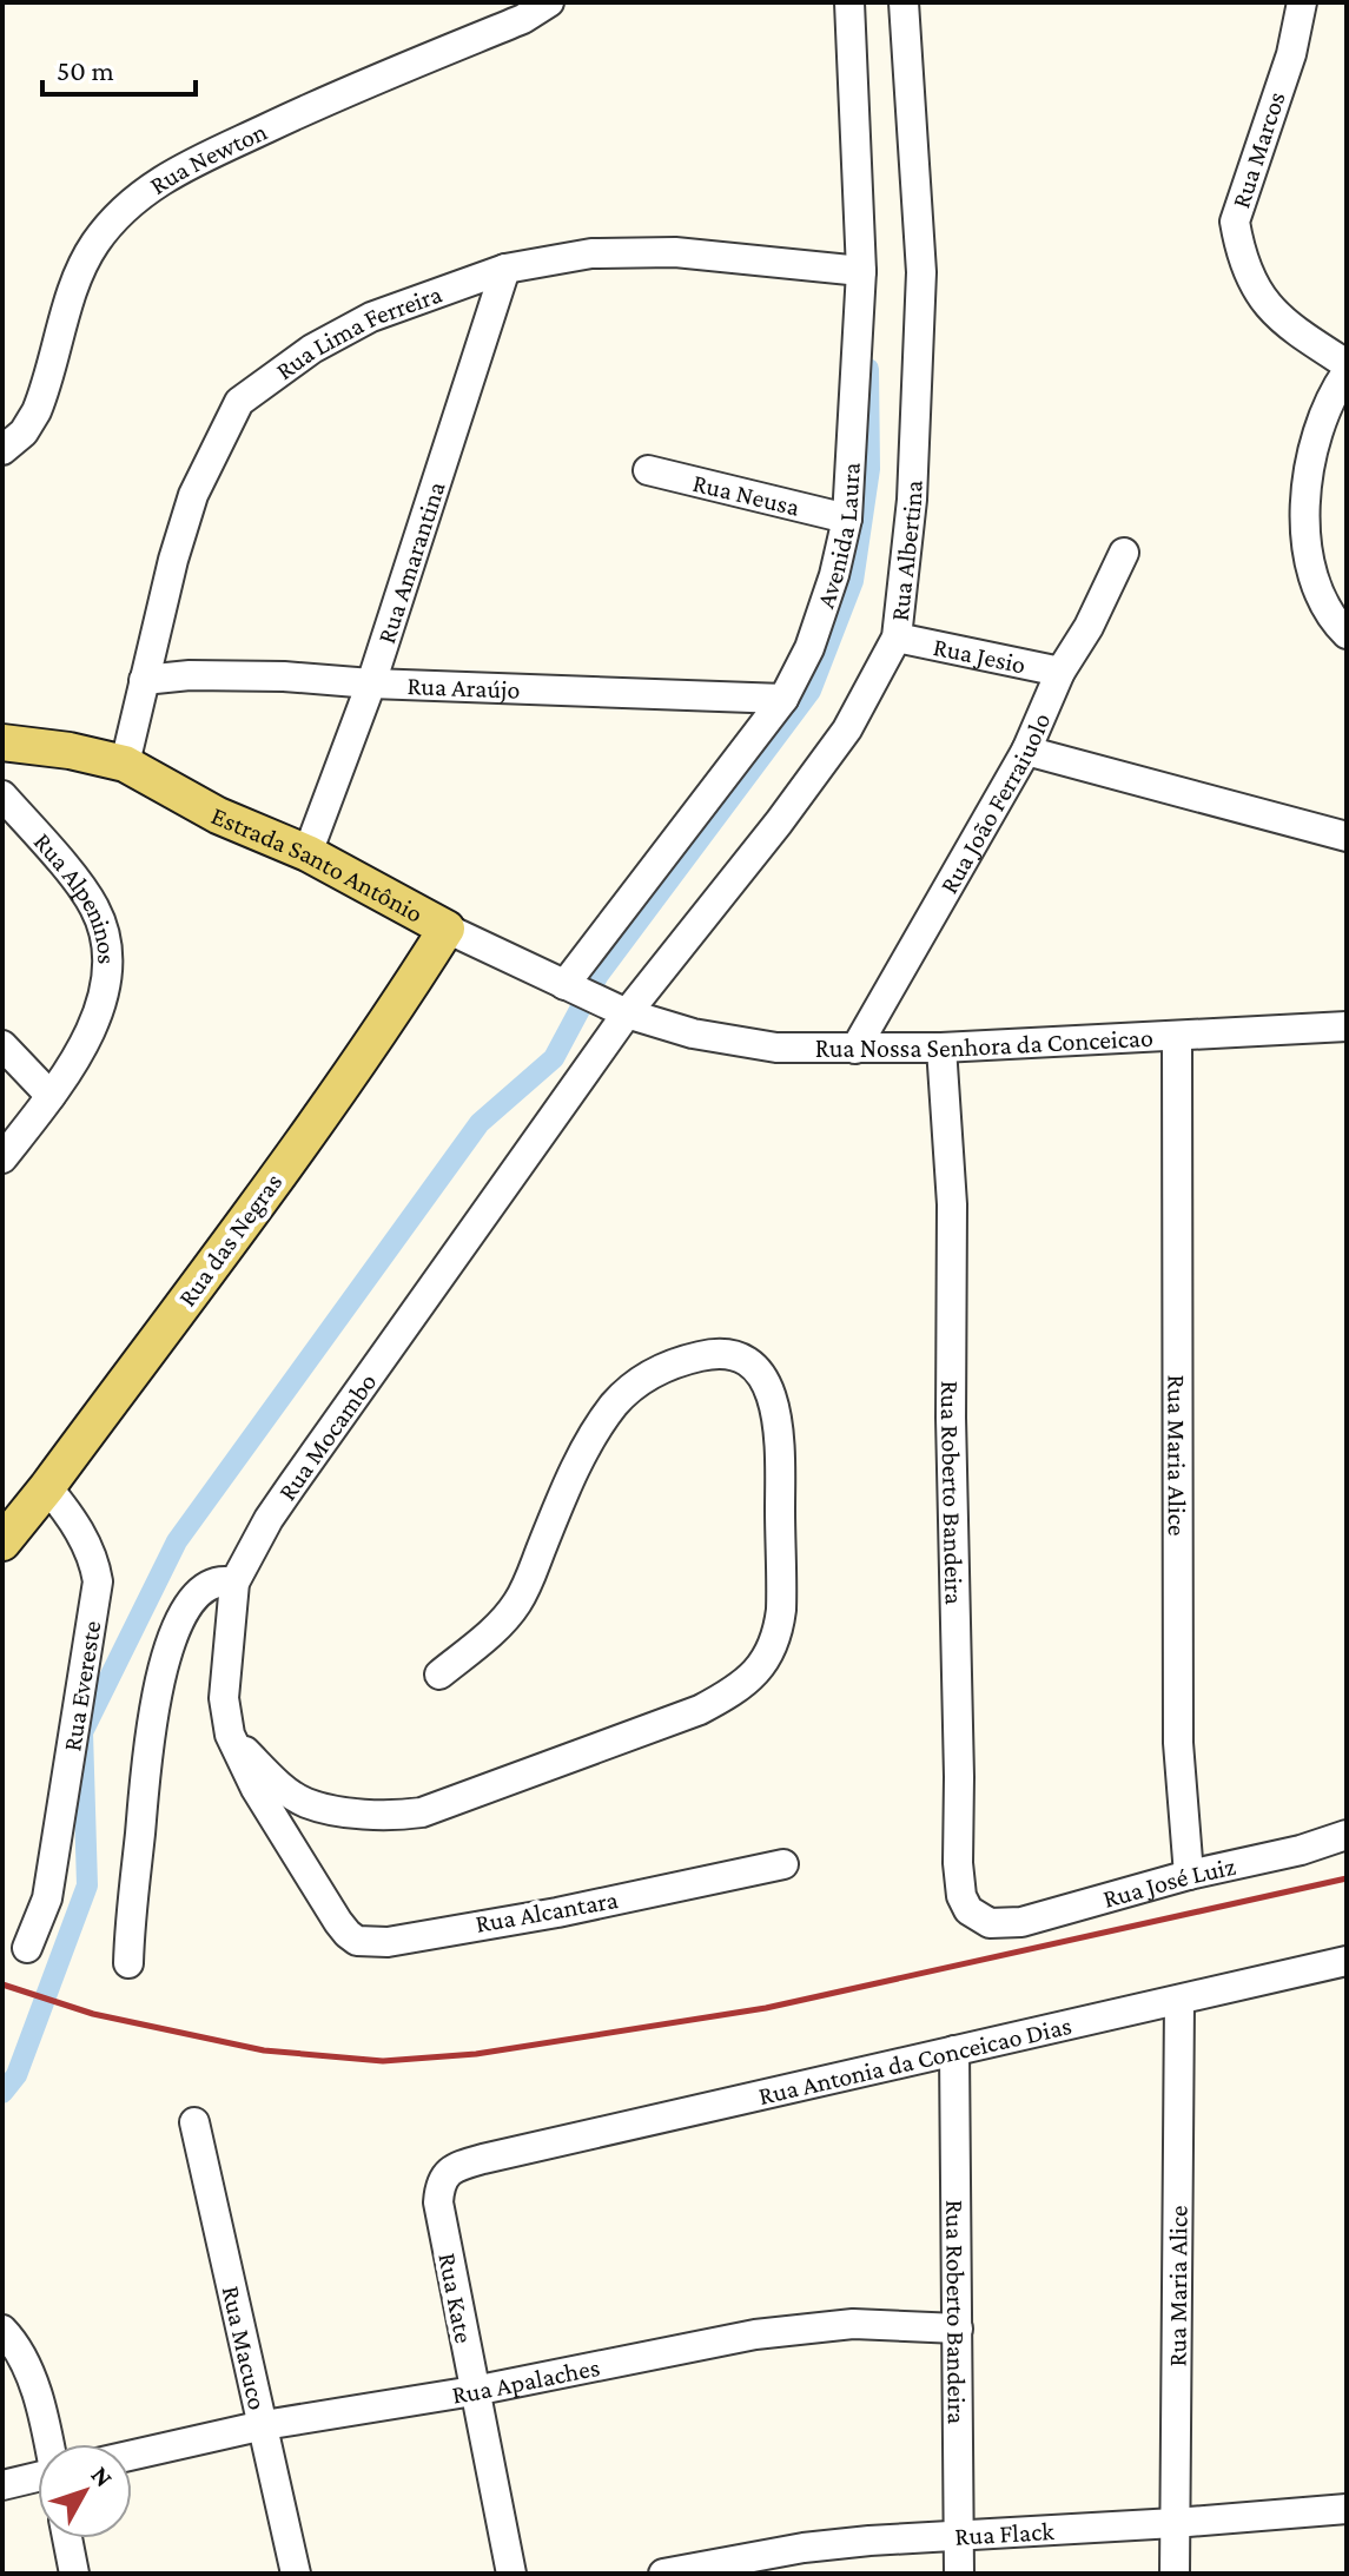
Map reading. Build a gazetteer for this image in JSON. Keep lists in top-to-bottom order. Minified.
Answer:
{"streets":{"main road":["Estrada Santo Antônio","Rua das Negras"],"street":["Rua Marcos","Rua Newton","Rua Lima Ferreira","Rua Neusa","Avenida Laura","Rua Albertina","Rua Amarantina","Rua Jesio","Rua Araújo","Rua João Ferraiuolo","Rua Alpeninos","Rua Nossa Senhora da Conceicao","Rua Mocambo","Rua Maria Alice","Rua Roberto Bandeira","Rua Evereste","Rua José Luiz","Rua Alcantara","Rua Antonia da Conceicao Dias","Rua Kate","Rua Macuco","Rua Apalaches","Rua Flack"]},"crossings":[["Rua Lima Ferreira","Avenida Laura"],["Rua Lima Ferreira","Rua Amarantina"],["Rua Lima Ferreira","Rua Araújo"],["Rua Lima Ferreira","Estrada Santo Antônio"],["Rua Neusa","Avenida Laura"],["Avenida Laura","Rua Araújo"],["Avenida Laura","Estrada Santo Antônio"],["Rua Albertina","Rua Jesio"],["Rua Albertina","Estrada Santo Antônio"],["Rua Albertina","Rua Nossa Senhora da Conceicao"],["Rua Albertina","Rua Mocambo"],["Rua Amarantina","Rua Araújo"],["Rua Amarantina","Estrada Santo Antônio"],["Rua Jesio","Rua João Ferraiuolo"],["Rua João Ferraiuolo","Rua Nossa Senhora da Conceicao"],["Estrada Santo Antônio","Rua Nossa Senhora da Conceicao"],["Estrada Santo Antônio","Rua das Negras"],["Estrada Santo Antônio","Rua Mocambo"],["Rua Nossa Senhora da Conceicao","Rua Mocambo"],["Rua Nossa Senhora da Conceicao","Rua Maria Alice"],["Rua Nossa Senhora da Conceicao","Rua Roberto Bandeira"],["Rua das Negras","Rua Evereste"],["Rua Mocambo","Rua Alcantara"],["Rua Maria Alice","Rua José Luiz"],["Rua Maria Alice","Rua Antonia da Conceicao Dias"],["Rua Maria Alice","Rua Flack"],["Rua Roberto Bandeira","Rua José Luiz"],["Rua Roberto Bandeira","Rua Antonia da Conceicao Dias"],["Rua Roberto Bandeira","Rua Apalaches"],["Rua Roberto Bandeira","Rua Flack"],["Rua Antonia da Conceicao Dias","Rua Kate"],["Rua Kate","Rua Apalaches"],["Rua Macuco","Rua Apalaches"]],"scale_bar":"50 m","north":"top right"}
